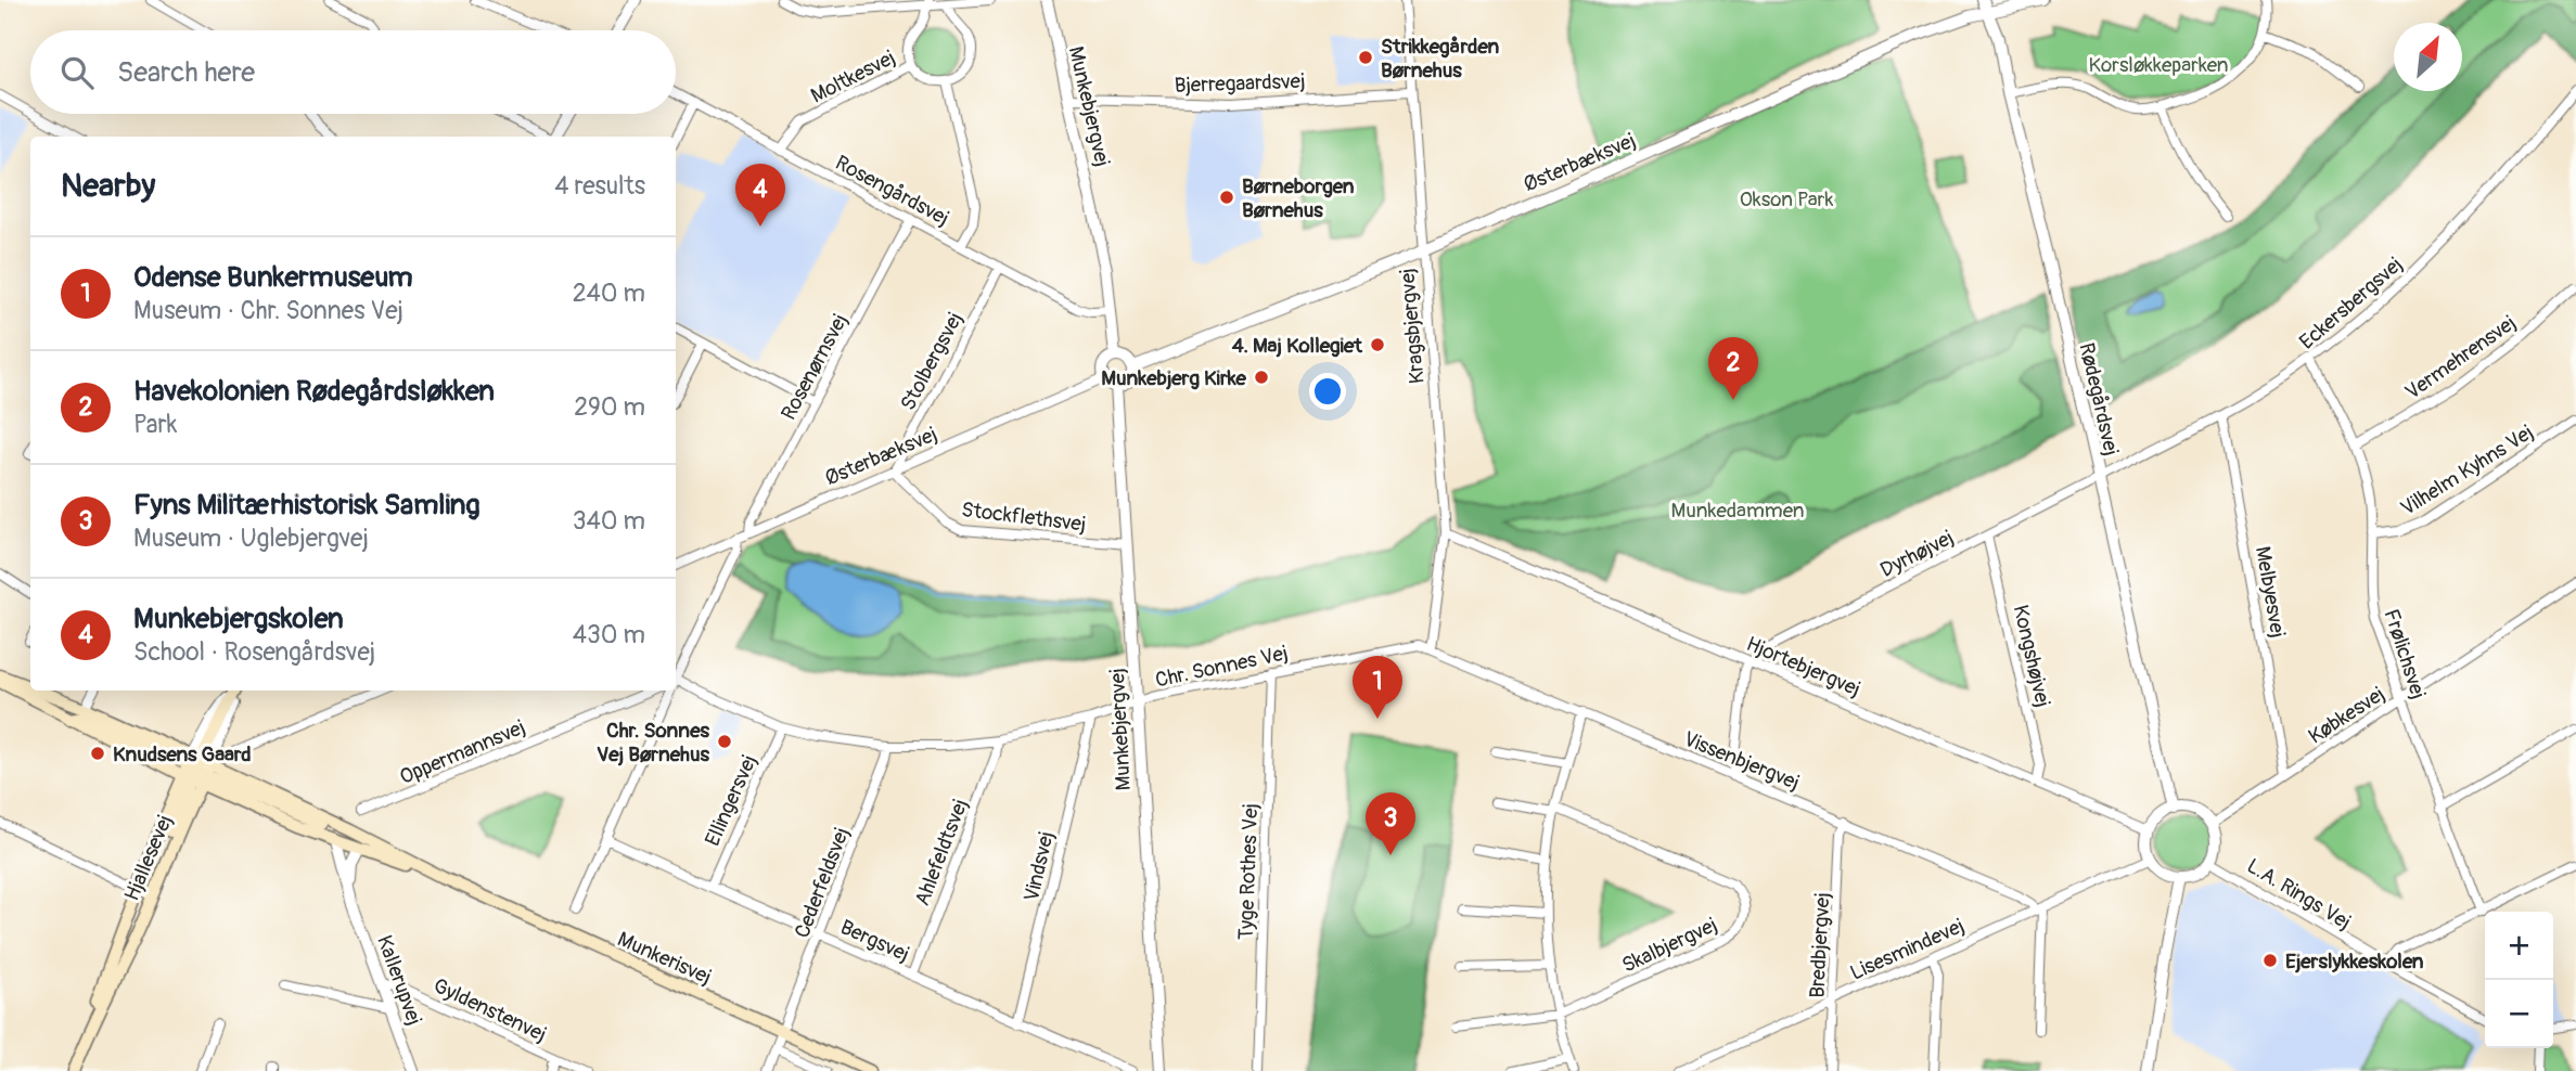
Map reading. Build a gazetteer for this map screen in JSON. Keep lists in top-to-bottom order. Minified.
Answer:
{"streets":{"main road":["Hjallesevej","Munkerisvej"],"street":["Moltkesvej","Bjerregaardsvej","Munkebjergvej","Østerbæksvej","Rosengårdsvej","Eckersbergsvej","Kragsbjergvej","Vermehrensvej","Stolbergsvej","Rosenørnsvej","Rødegårdsvej","Vilhelm Kyhns Vej","Stockflethsvej","Dyrhøjvej","Melbyesvej","Frølichsvej","Kongshøjvej","Chr. Sonnes Vej","Hjortebjergvej","Købkesvej","Oppermannsvej","Vissenbjergvej","Ellingersvej","Ahlefeldtsvej","Vindsvej","Tyge Rothes Vej","Cederfeldsvej","L.A. Rings Vej","Bergsvej","Skalbjergvej","Bredbjergvej","Lisesmindevej","Kallerupvej","Gyldenstenvej"]},"crossings":[["Moltkesvej","Rosengårdsvej"],["Bjerregaardsvej","Munkebjergvej"],["Bjerregaardsvej","Kragsbjergvej"],["Munkebjergvej","Østerbæksvej"],["Munkebjergvej","Rosengårdsvej"],["Munkebjergvej","Stockflethsvej"],["Munkebjergvej","Chr. Sonnes Vej"],["Østerbæksvej","Kragsbjergvej"],["Østerbæksvej","Stolbergsvej"],["Østerbæksvej","Rosenørnsvej"],["Østerbæksvej","Rødegårdsvej"],["Østerbæksvej","Stockflethsvej"],["Rosengårdsvej","Stolbergsvej"],["Rosengårdsvej","Rosenørnsvej"],["Eckersbergsvej","Rødegårdsvej"],["Eckersbergsvej","Dyrhøjvej"],["Eckersbergsvej","Melbyesvej"],["Eckersbergsvej","Frølichsvej"],["Kragsbjergvej","Chr. Sonnes Vej"],["Kragsbjergvej","Hjortebjergvej"],["Kragsbjergvej","Vissenbjergvej"],["Vermehrensvej","Frølichsvej"],["Stolbergsvej","Stockflethsvej"],["Rødegårdsvej","Dyrhøjvej"],["Rødegårdsvej","Hjortebjergvej"],["Rødegårdsvej","Købkesvej"],["Rødegårdsvej","L.A. Rings Vej"],["Rødegårdsvej","Lisesmindevej"],["Vilhelm Kyhns Vej","Frølichsvej"],["Dyrhøjvej","Kongshøjvej"],["Dyrhøjvej","Hjortebjergvej"],["Melbyesvej","Købkesvej"],["Frølichsvej","Købkesvej"],["Kongshøjvej","Hjortebjergvej"],["Chr. Sonnes Vej","Vissenbjergvej"],["Chr. Sonnes Vej","Ellingersvej"],["Chr. Sonnes Vej","Ahlefeldtsvej"],["Chr. Sonnes Vej","Vindsvej"],["Chr. Sonnes Vej","Tyge Rothes Vej"],["Chr. Sonnes Vej","Cederfeldsvej"],["Hjortebjergvej","Købkesvej"],["Hjortebjergvej","L.A. Rings Vej"],["Hjortebjergvej","Lisesmindevej"],["Købkesvej","L.A. Rings Vej"],["Købkesvej","Lisesmindevej"],["Vissenbjergvej","Bredbjergvej"],["Vissenbjergvej","Lisesmindevej"],["Ellingersvej","Bergsvej"],["Ahlefeldtsvej","Bergsvej"],["Hjallesevej","Munkerisvej"],["Vindsvej","Bergsvej"],["Cederfeldsvej","Bergsvej"],["Cederfeldsvej","Munkerisvej"],["L.A. Rings Vej","Lisesmindevej"],["Bredbjergvej","Lisesmindevej"],["Munkerisvej","Kallerupvej"],["Kallerupvej","Gyldenstenvej"]],"parks":["Korsløkkeparken","Okson Park","Munkedammen"],"places":["Strikkegården Børnehus","Børneborgen Børnehus","4. Maj Kollegiet","Munkebjerg Kirke","Chr. Sonnes Vej Børnehus","Knudsens Gaard","Ejerslykkeskolen"],"north":"top right","page":{"search":"Search here","heading":["Nearby","4 results"],"pins":["4","2","1","3"],"list":[{"mark":"1","name":"Odense Bunkermuseum","note":"Museum · Chr. Sonnes Vej","value":"240 m"},{"mark":"2","name":"Havekolonien Rødegårdsløkken","note":"Park","value":"290 m"},{"mark":"3","name":"Fyns Militærhistorisk Samling","note":"Museum · Uglebjergvej","value":"340 m"},{"mark":"4","name":"Munkebjergskolen","note":"School · Rosengårdsvej","value":"430 m"}],"map_buttons":["+","−"]}}
